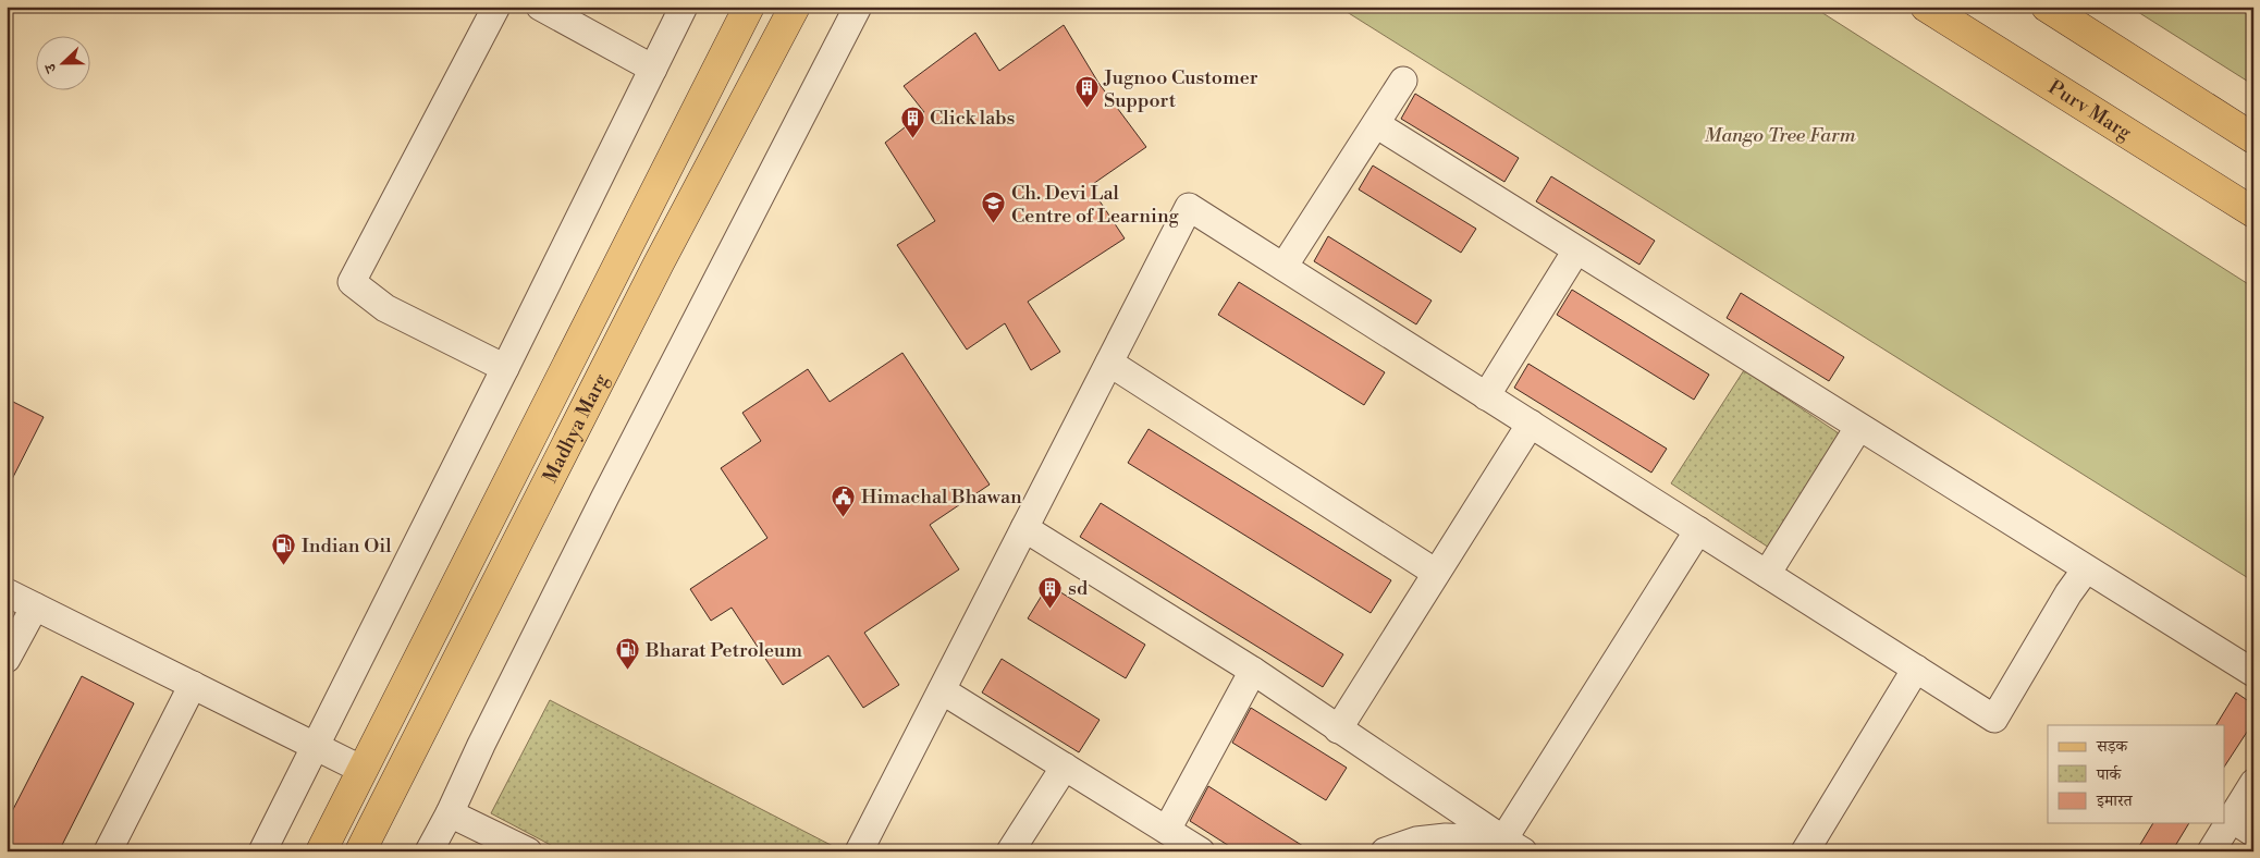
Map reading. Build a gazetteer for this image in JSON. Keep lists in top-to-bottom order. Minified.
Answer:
{"streets":{"main road":["Purv Marg","Madhya Marg"]},"parks":["Mango Tree Farm"],"places":{"building":["Jugnoo Customer Support","Click labs","sd"],"school or university":["Ch. Devi Lal Centre of Learning"],"public building":["Himachal Bhawan"],"fuel station":["Indian Oil","Bharat Petroleum"]},"legend":["सड़क","पार्क","इमारत"],"north":"left"}
